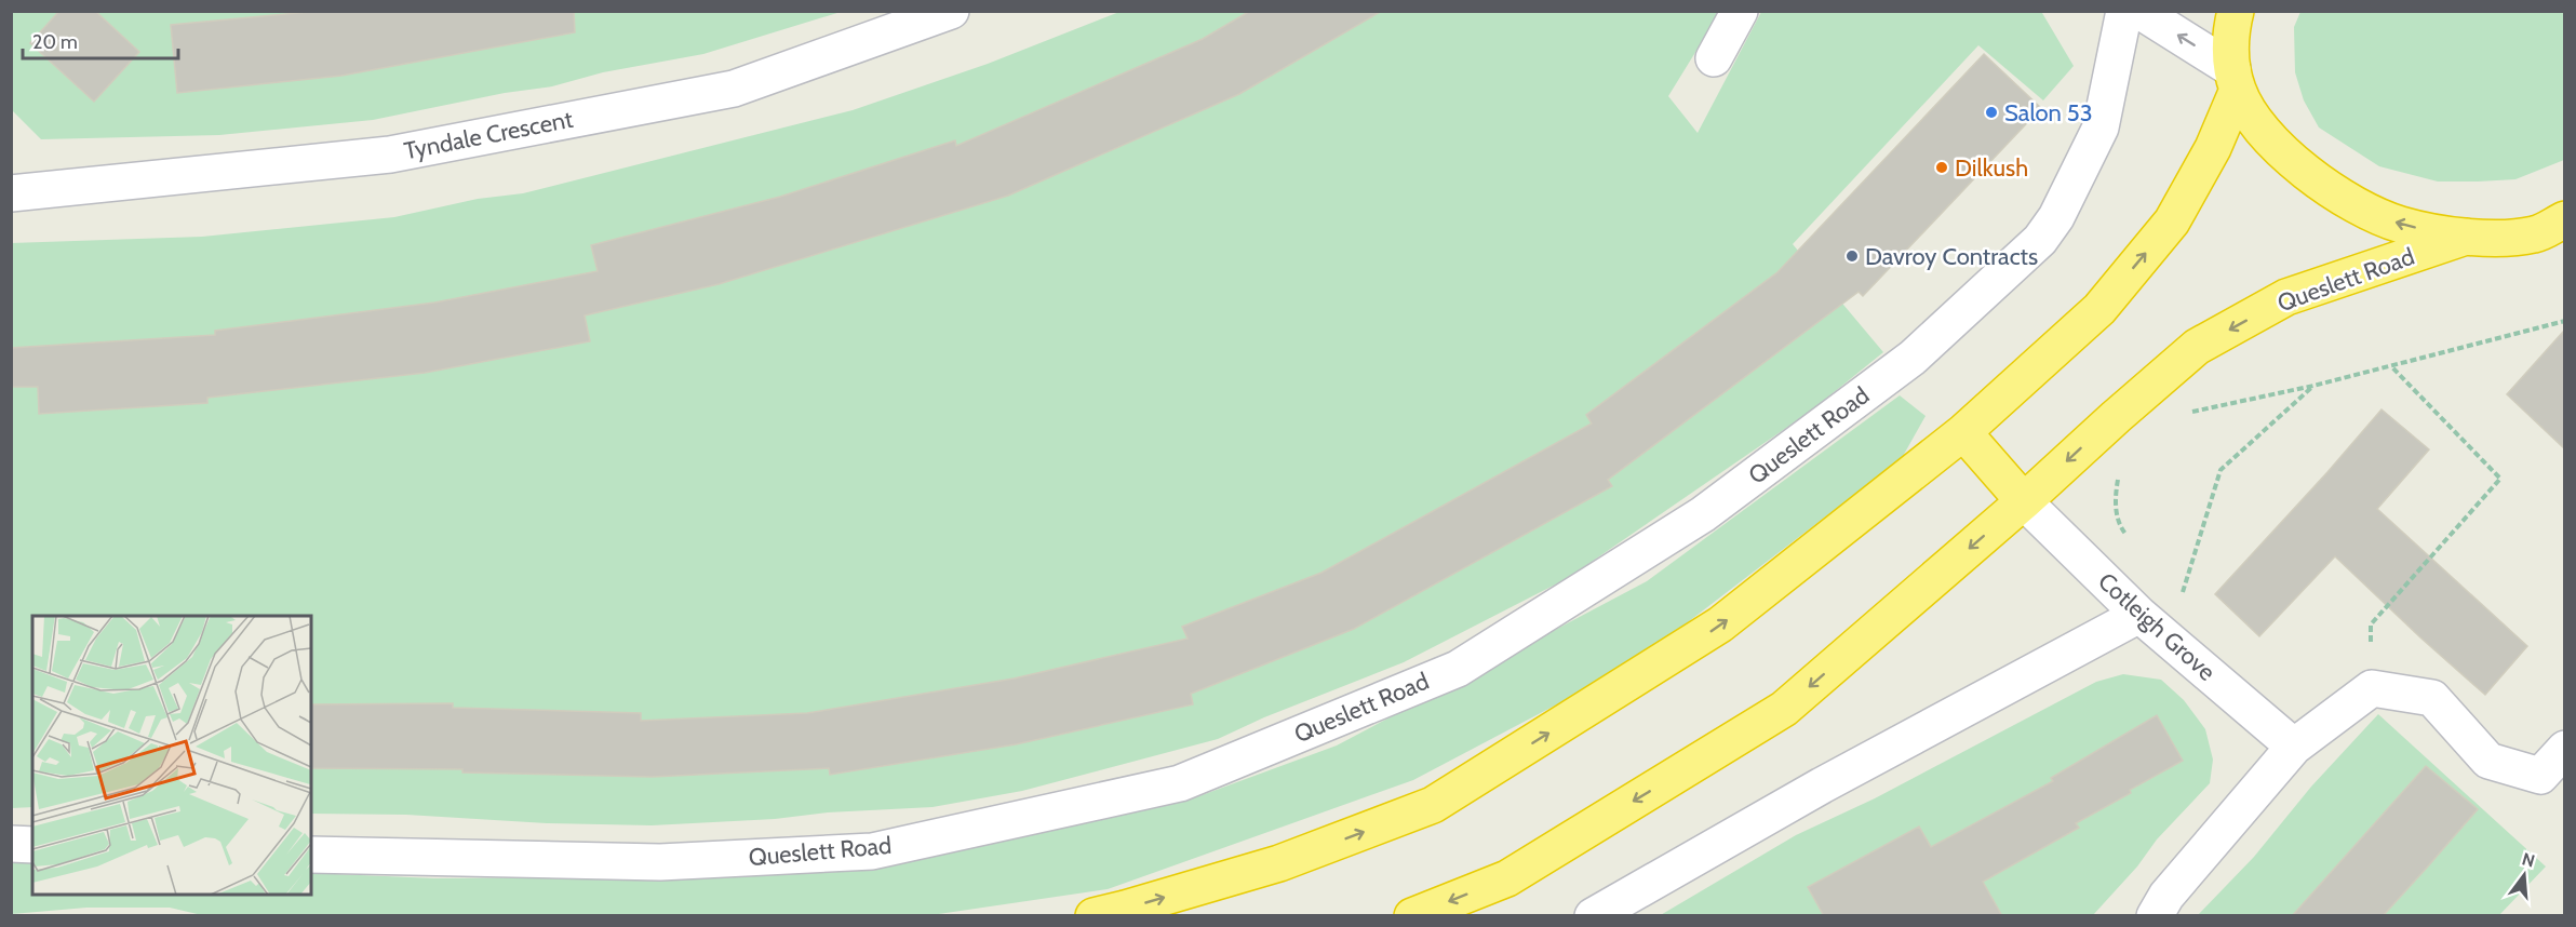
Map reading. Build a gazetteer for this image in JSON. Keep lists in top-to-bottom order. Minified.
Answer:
{"streets":{"highway":["Queslett Road"],"street":["Tyndale Crescent","Cotleigh Grove"]},"crossings":[["Queslett Road","Cotleigh Grove"]],"places":["Salon 53","Dilkush","Davroy Contracts"],"scale_bar":"20 m","north":"top"}
